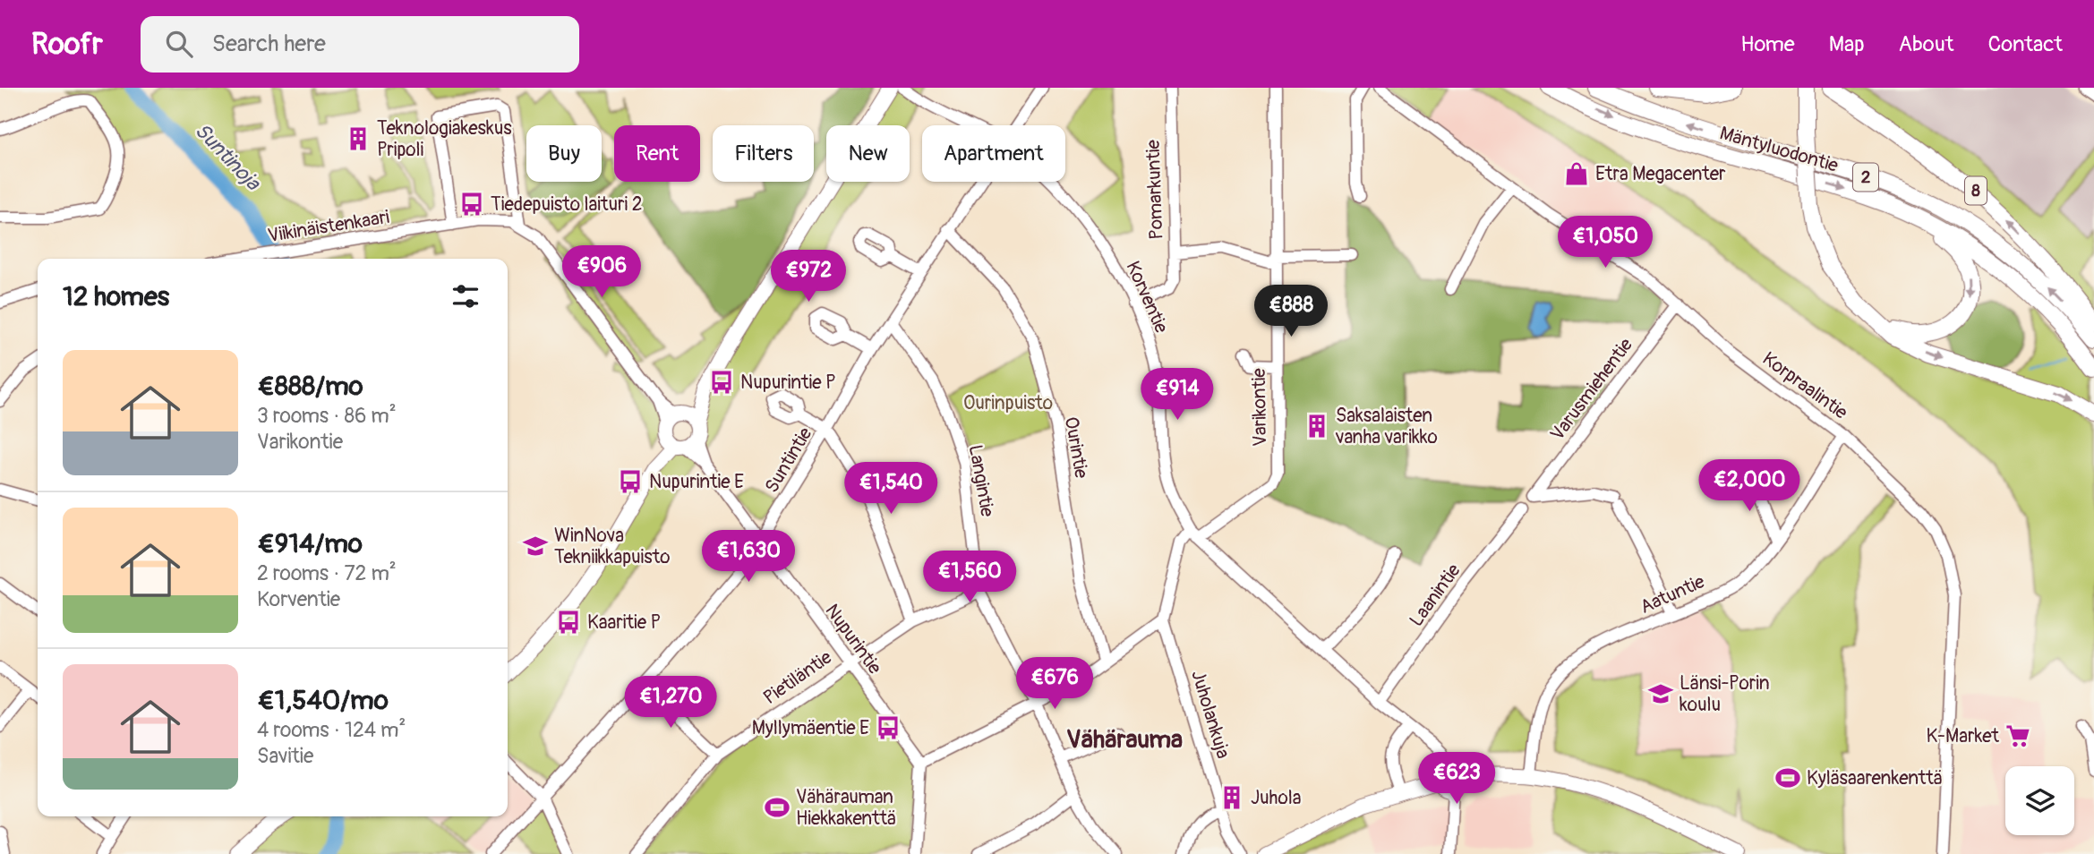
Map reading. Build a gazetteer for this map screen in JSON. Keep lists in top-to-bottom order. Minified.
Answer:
{"streets":{"highway":["Mäntyluodontie","2","8"],"street":["Pomarkuntie","Viikinäistenkaari","Korventie","Korpraalintie","Varusmiehentie","Varikontie","Ourintie","Suntintie","Langintie","Aatuntie","Laanintie","Nupurintie","Pietiläntie","Juholankuja"]},"crossings":[["Pomarkuntie","Korventie"],["Korventie","Varikontie"],["Korventie","Laanintie"],["Korpraalintie","Varusmiehentie"],["Korpraalintie","Aatuntie"],["Varusmiehentie","Aatuntie"],["Ourintie","Suntintie"],["Suntintie","Langintie"],["Suntintie","Nupurintie"],["Langintie","Pietiläntie"],["Nupurintie","Pietiläntie"]],"districts":["Vähärauma"],"water":["Suntinoja"],"parks":["Ourinpuisto"],"places":{"building":["Teknologiakeskus Pripoli","Saksalaisten vanha varikko","Juhola"],"shop":["Etra Megacenter"],"bus stop":["Tiedepuisto laituri 2","Nupurintie P","Nupurintie E","Kaaritie P","Myllymäentie E"],"school or university":["WinNova Tekniikkapuisto","Länsi-Porin koulu"],"supermarket":["K-Market"],"sports":["Kyläsaarenkenttä","Vähärauman Hiekkakenttä"]},"page":{"header":"Roofr","search":"Search here","nav":["Home","Map","About","Contact"],"chip":["Buy","Rent","Filters","New","Apartment"],"price":["€1,050","€906","€972","€888","€914","€2,000","€1,540","€1,630","€1,560","€676","€1,270","€623"],"heading":"12 homes","list":[{"name":"€888/mo","note":"3 rooms · 86 m² · Varikontie"},{"name":"€914/mo","note":"2 rooms · 72 m² · Korventie"},{"name":"€1,540/mo","note":"4 rooms · 124 m² · Savitie"}]}}
